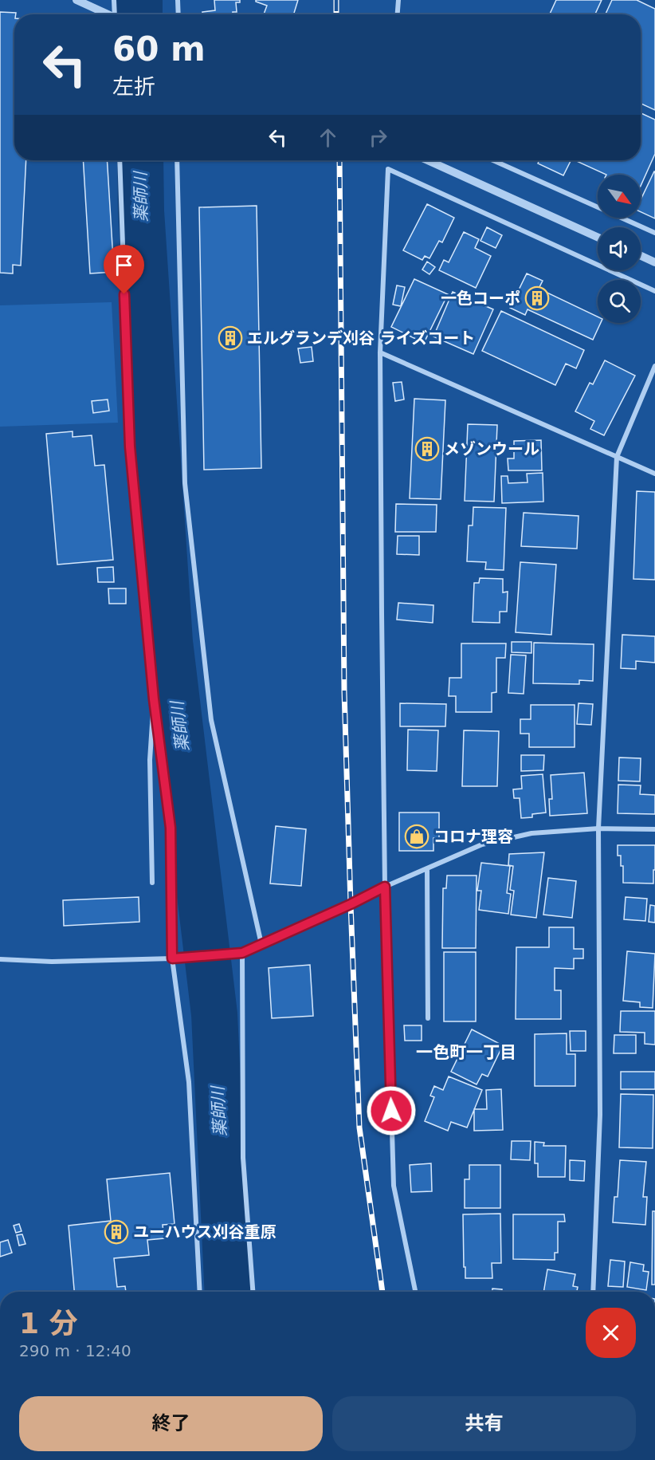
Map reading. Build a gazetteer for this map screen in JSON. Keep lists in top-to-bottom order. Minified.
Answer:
{"districts":["一色町一丁目"],"water":["薬師川"],"places":{"building":["一色コーポ","エルグランデ刈谷 ライズコート","メゾンウール","ユーハウス刈谷重原"],"shop":["コロナ理容"]},"north":"bottom right","page":{"turn":["60 m","左折"],"heading":["1 分","290 m · 12:40"],"buttons":["終了","共有"]}}
